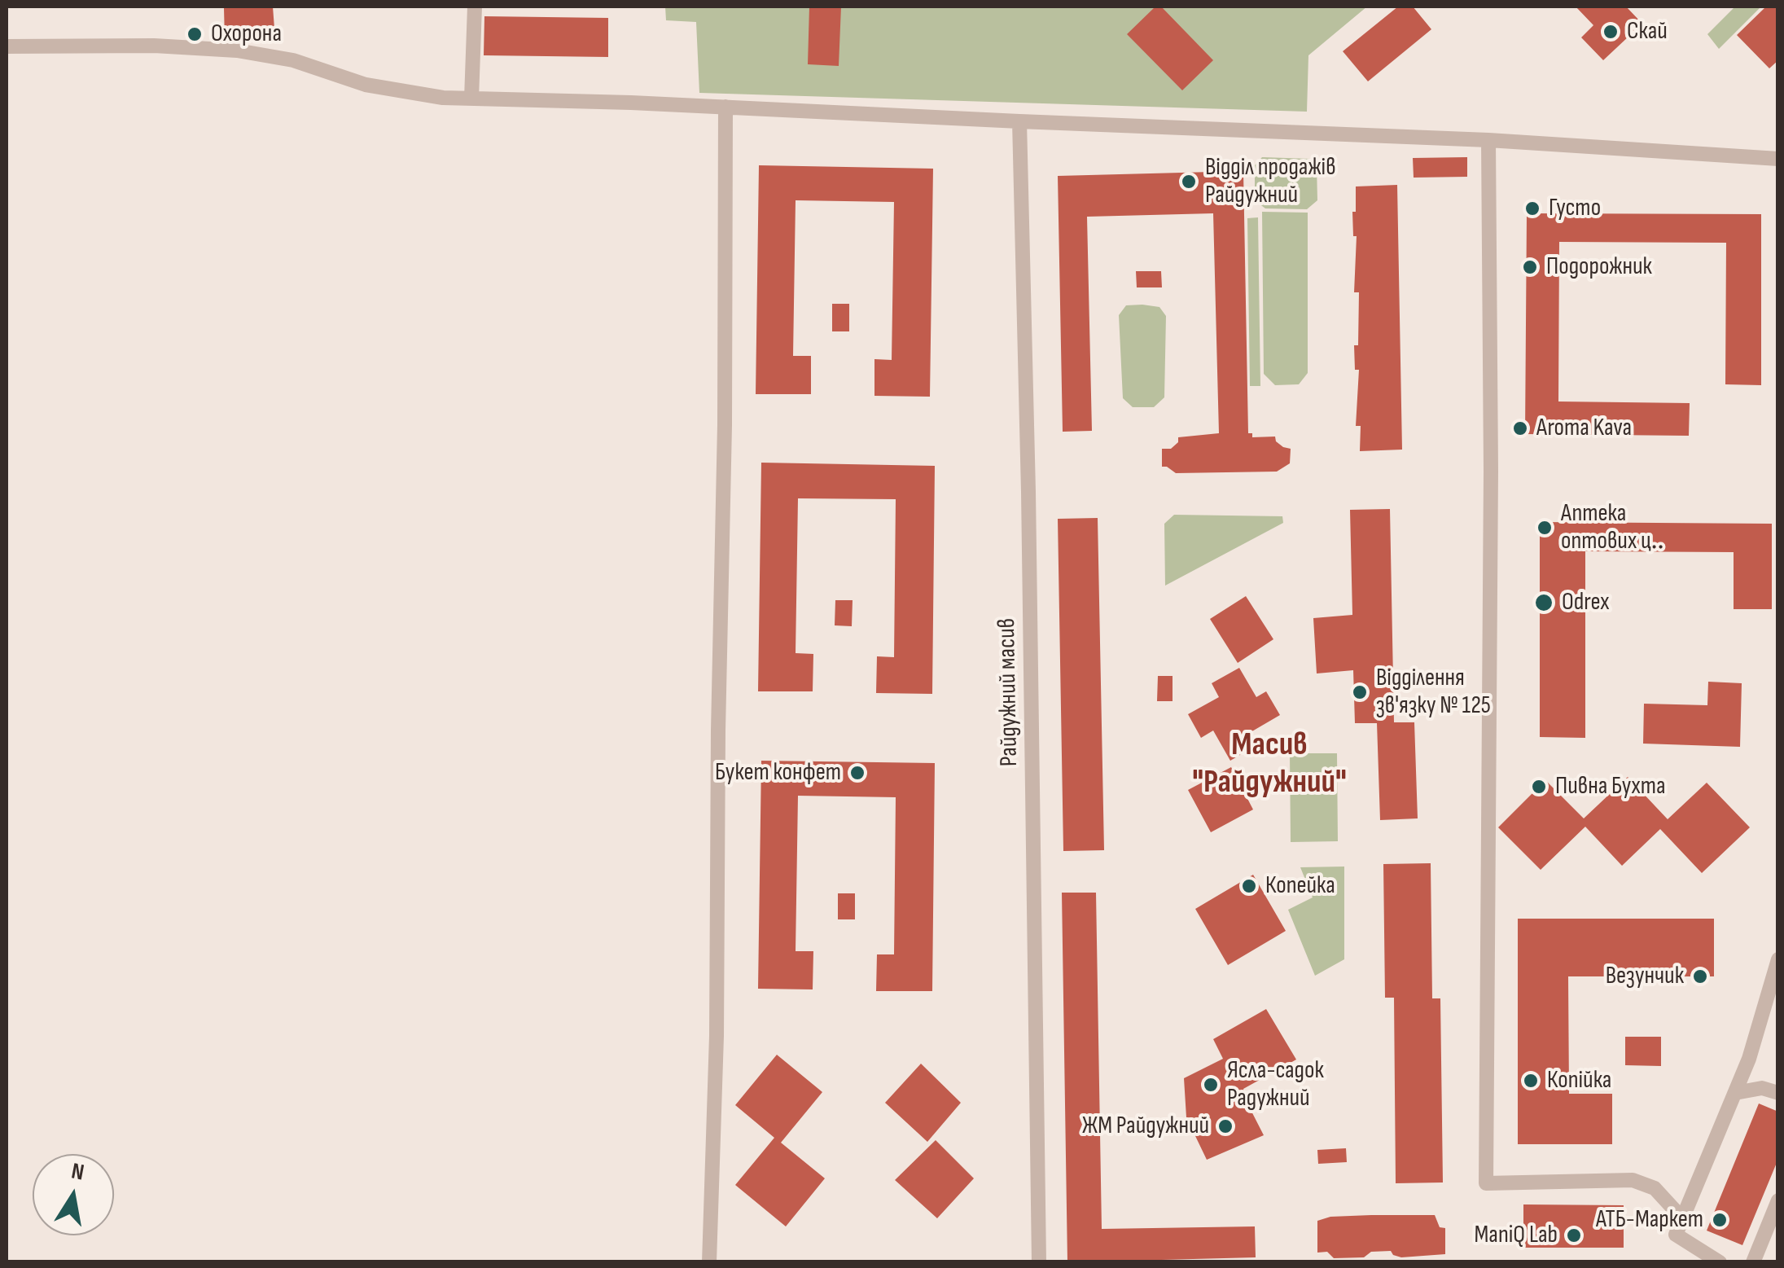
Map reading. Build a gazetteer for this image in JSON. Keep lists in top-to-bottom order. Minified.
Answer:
{"streets":{"street":["Райдужний масив"]},"districts":["Масив \"Райдужний\""],"places":["Скай","Охорона","Відділ продажів Райдужний","Густо","Подорожник","Aroma Kava","Аптека оптових ц‥","Odrex","Відділення зв'язку № 125","Букет конфет","Пивна Бухта","Копейка","Везунчик","Копійка","Ясла-садок Радужний","ЖМ Райдужний","АТБ-Маркет","ManiQ Lab"],"north":"top"}
